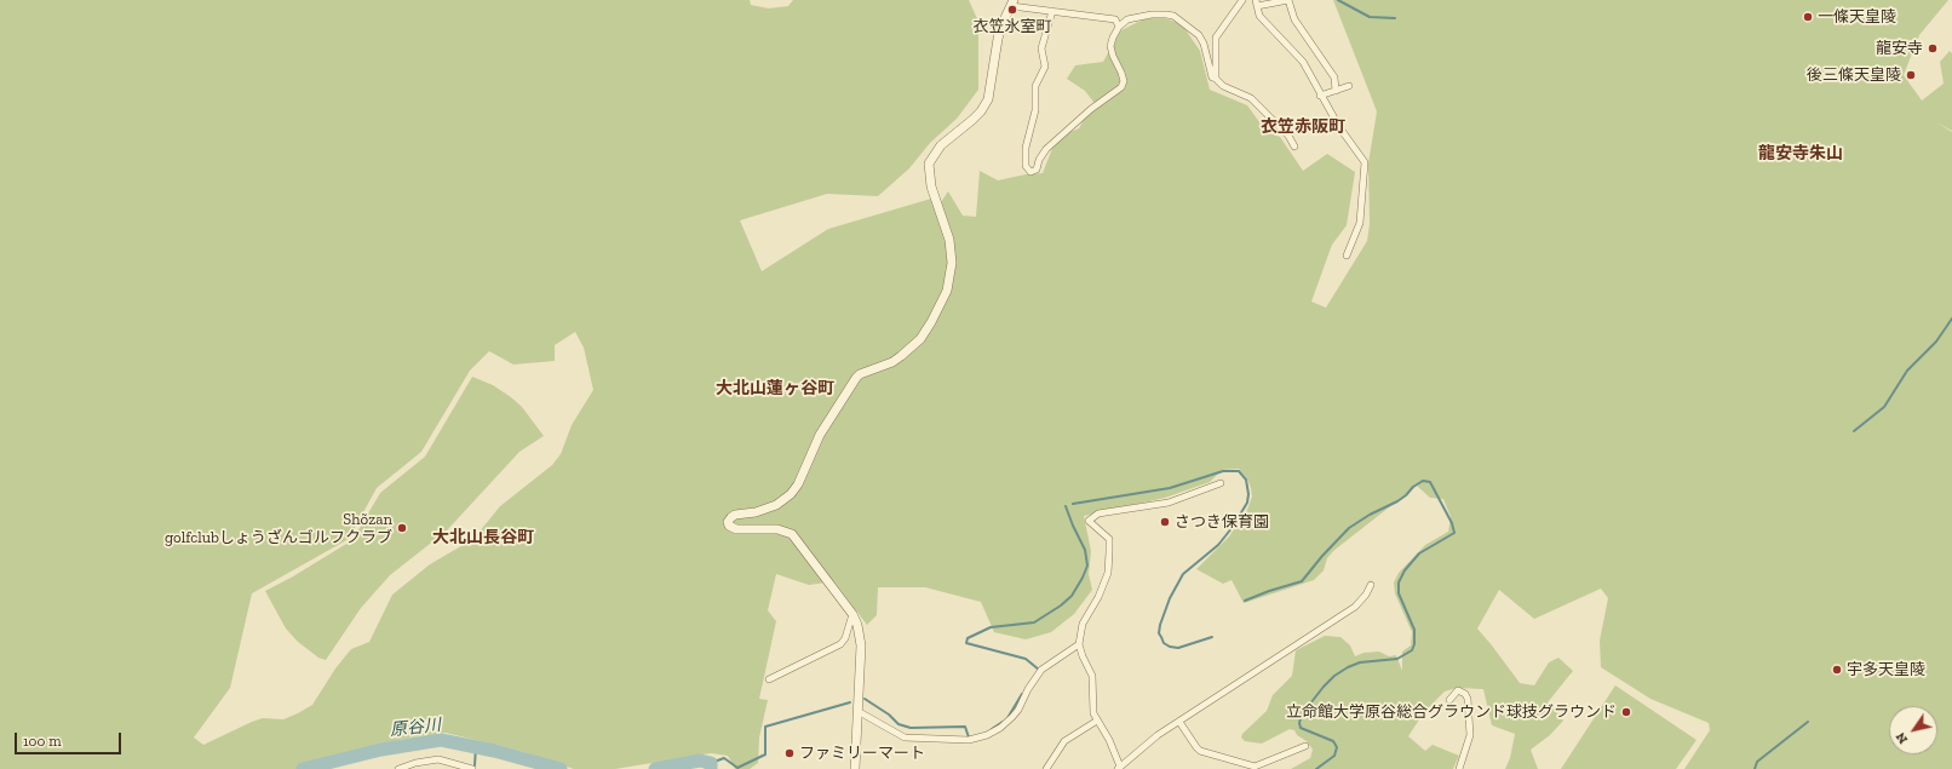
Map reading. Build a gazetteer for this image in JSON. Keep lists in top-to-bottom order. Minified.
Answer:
{"districts":["衣笠赤阪町","龍安寺朱山","大北山蓮ヶ谷町","大北山長谷町"],"water":["原谷川"],"places":["衣笠氷室町","一條天皇陵","龍安寺","後三條天皇陵","さつき保育園","Shõzan golfclubしょうざんゴルフクラブ","宇多天皇陵","立命館大学原谷総合グラウンド球技グラウンド","ファミリーマート"],"scale_bar":"100 m","north":"bottom left"}
